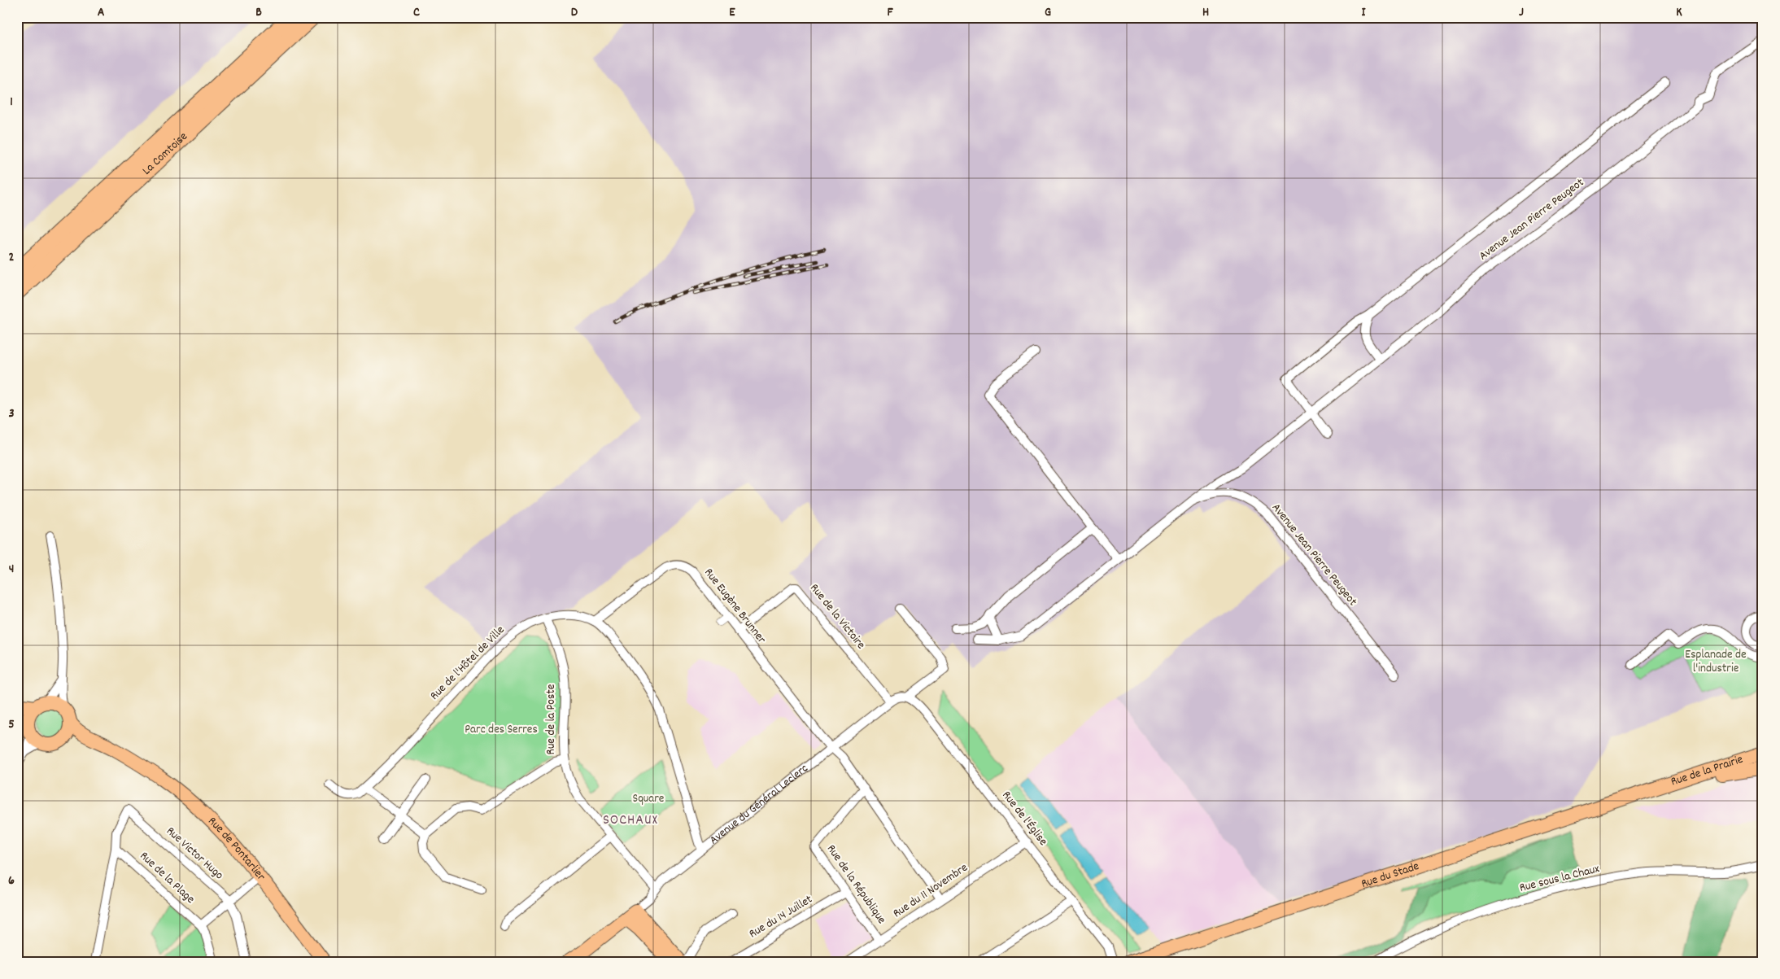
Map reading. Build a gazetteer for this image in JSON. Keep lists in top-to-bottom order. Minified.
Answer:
{"streets":{"highway":["La Comtoise"],"main road":["Rue de la Prairie","Avenue du Général Leclerc","Rue de Pontarlier","Rue du Stade"],"street":["Avenue Jean Pierre Peugeot","Rue Eugène Brunner","Rue de la Victoire","Rue de l'Hôtel de Ville","Rue de la Poste","Rue de l'Église","Rue Victor Hugo","Rue de la Plage","Rue sous la Chaux","Rue de la République","Rue du 11 Novembre","Rue du 14 Juillet"]},"crossings":[["Rue Eugène Brunner","Rue de la Victoire"],["Rue Eugène Brunner","Rue de l'Hôtel de Ville"],["Rue Eugène Brunner","Avenue du Général Leclerc"],["Rue de la Victoire","Avenue du Général Leclerc"],["Rue de l'Hôtel de Ville","Rue de la Poste"],["Rue de la Poste","Avenue du Général Leclerc"],["Rue de la Prairie","Rue du Stade"],["Avenue du Général Leclerc","Rue de l'Église"],["Rue de l'Église","Rue du 11 Novembre"],["Rue Victor Hugo","Rue de la Plage"],["Rue de la République","Rue du 11 Novembre"],["Rue de la République","Rue du 14 Juillet"]],"districts":["SOCHAUX"],"parks":["Esplanade de l'industrie","Parc des Serres","Square"],"grid":{"columns":["A","B","C","D","E","F","G","H","I","J","K"],"rows":["1","2","3","4","5","6"]}}
